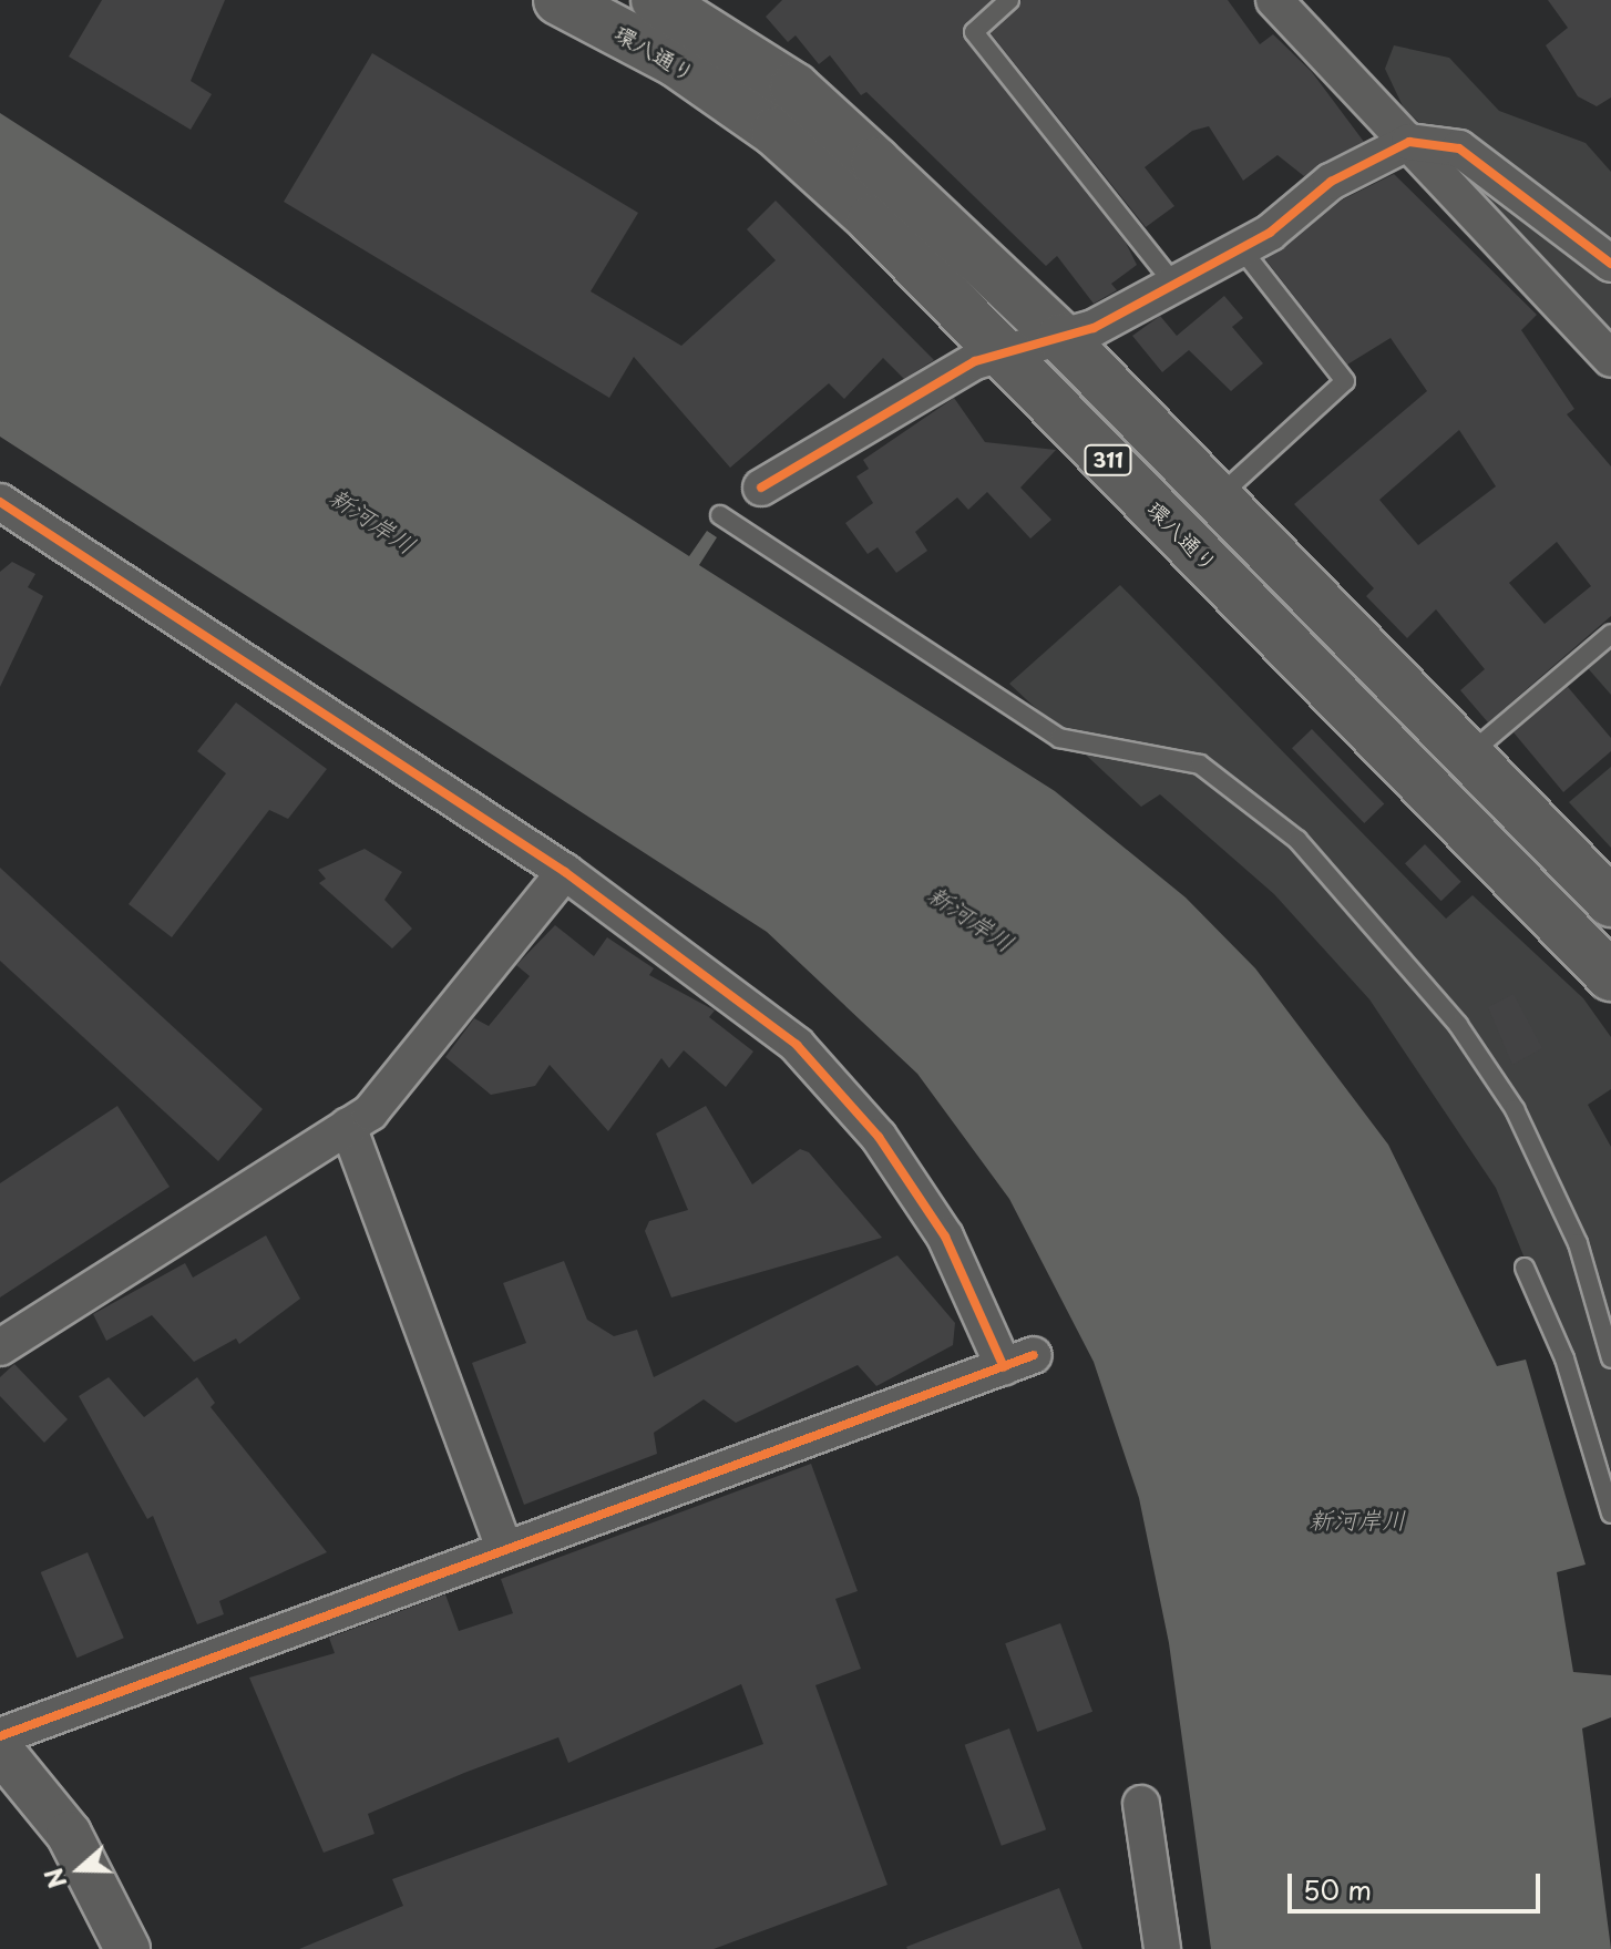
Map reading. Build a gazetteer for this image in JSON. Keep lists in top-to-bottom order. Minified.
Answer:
{"streets":{"main road":["環八通り","311"]},"water":["新河岸川"],"scale_bar":"50 m","north":"left"}
